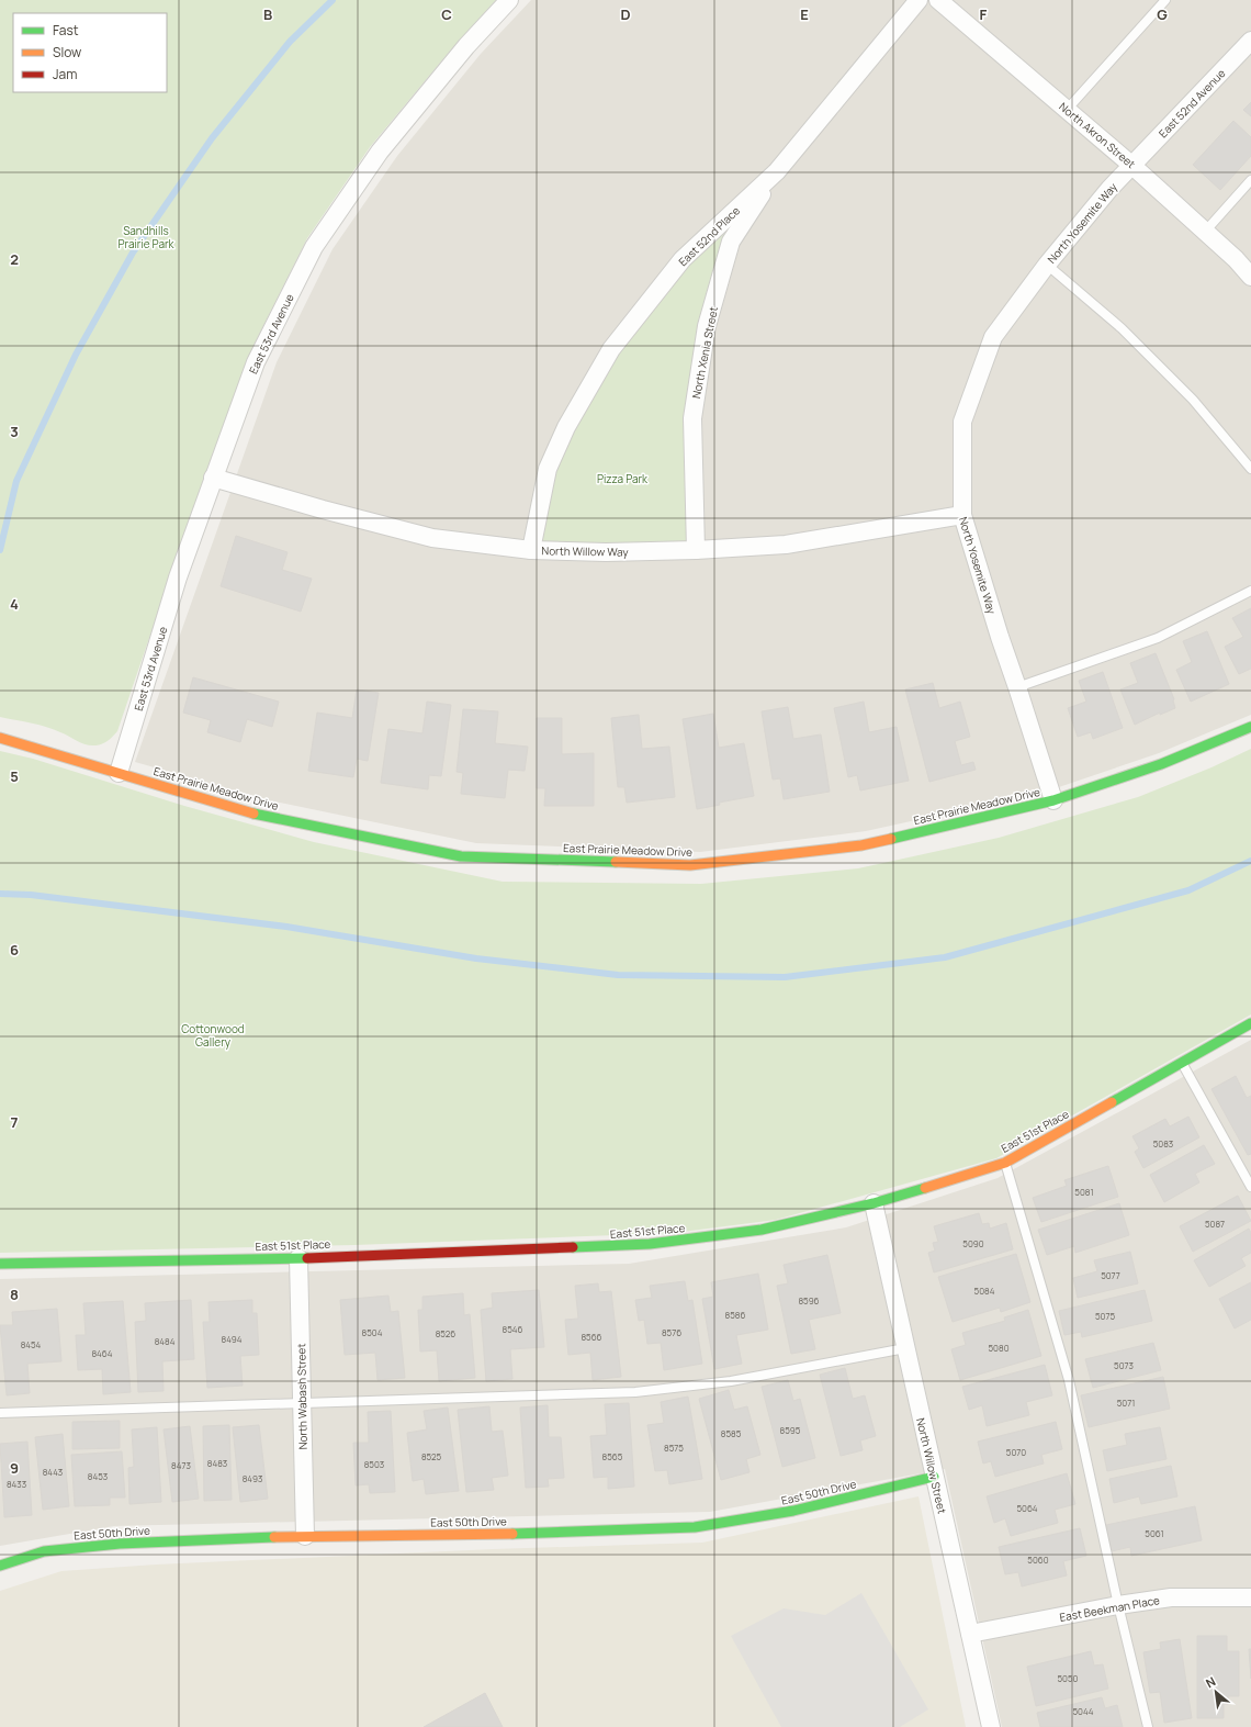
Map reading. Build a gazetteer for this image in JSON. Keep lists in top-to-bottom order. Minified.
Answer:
{"streets":{"street":["East 52nd Avenue","North Akron Street","North Yosemite Way","East 52nd Place","East 53rd Avenue","North Xenia Street","North Willow Way","East Prairie Meadow Drive","East 51st Place","North Wabash Street","North Willow Street","East 50th Drive","East Beekman Place"]},"crossings":[["East 52nd Avenue","North Akron Street"],["East 52nd Avenue","North Yosemite Way"],["North Akron Street","North Yosemite Way"],["North Yosemite Way","North Willow Way"],["North Yosemite Way","East Prairie Meadow Drive"],["East 52nd Place","North Xenia Street"],["East 52nd Place","North Willow Way"],["East 53rd Avenue","North Willow Way"],["East 53rd Avenue","East Prairie Meadow Drive"],["North Xenia Street","North Willow Way"],["East 51st Place","North Wabash Street"],["East 51st Place","North Willow Street"],["North Wabash Street","East 50th Drive"],["North Willow Street","East 50th Drive"],["North Willow Street","East Beekman Place"]],"parks":["Sandhills Prairie Park","Pizza Park","Cottonwood Gallery"],"house_numbers":["5083","5081","5087","5090","5077","5084","8596","8586","5075","8546","8504","8576","8526","8566","8494","8484","8454","5080","8464","5073","5071","8595","8585","8575","5070","8525","8565","8483","8503","8473","8443","8453","8493","8433","5064","5061","5060","5050","5044"],"legend":["Fast","Slow","Jam"],"north":"top left","grid":{"columns":["B","C","D","E","F","G"],"rows":["2","3","4","5","6","7","8","9"]}}
